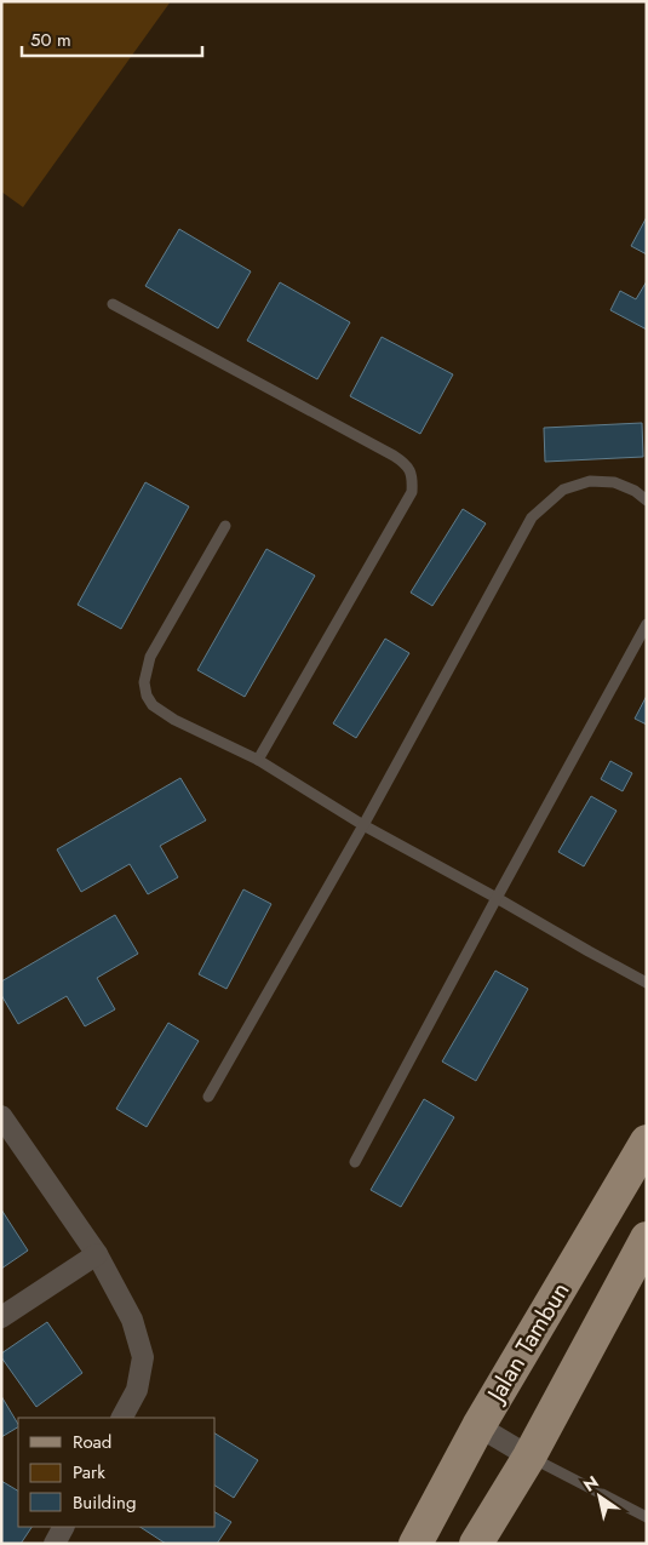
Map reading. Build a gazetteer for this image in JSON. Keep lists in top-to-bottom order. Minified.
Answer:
{"streets":{"main road":["Jalan Tambun"]},"legend":["Road","Park","Building"],"scale_bar":"50 m","north":"top left"}
